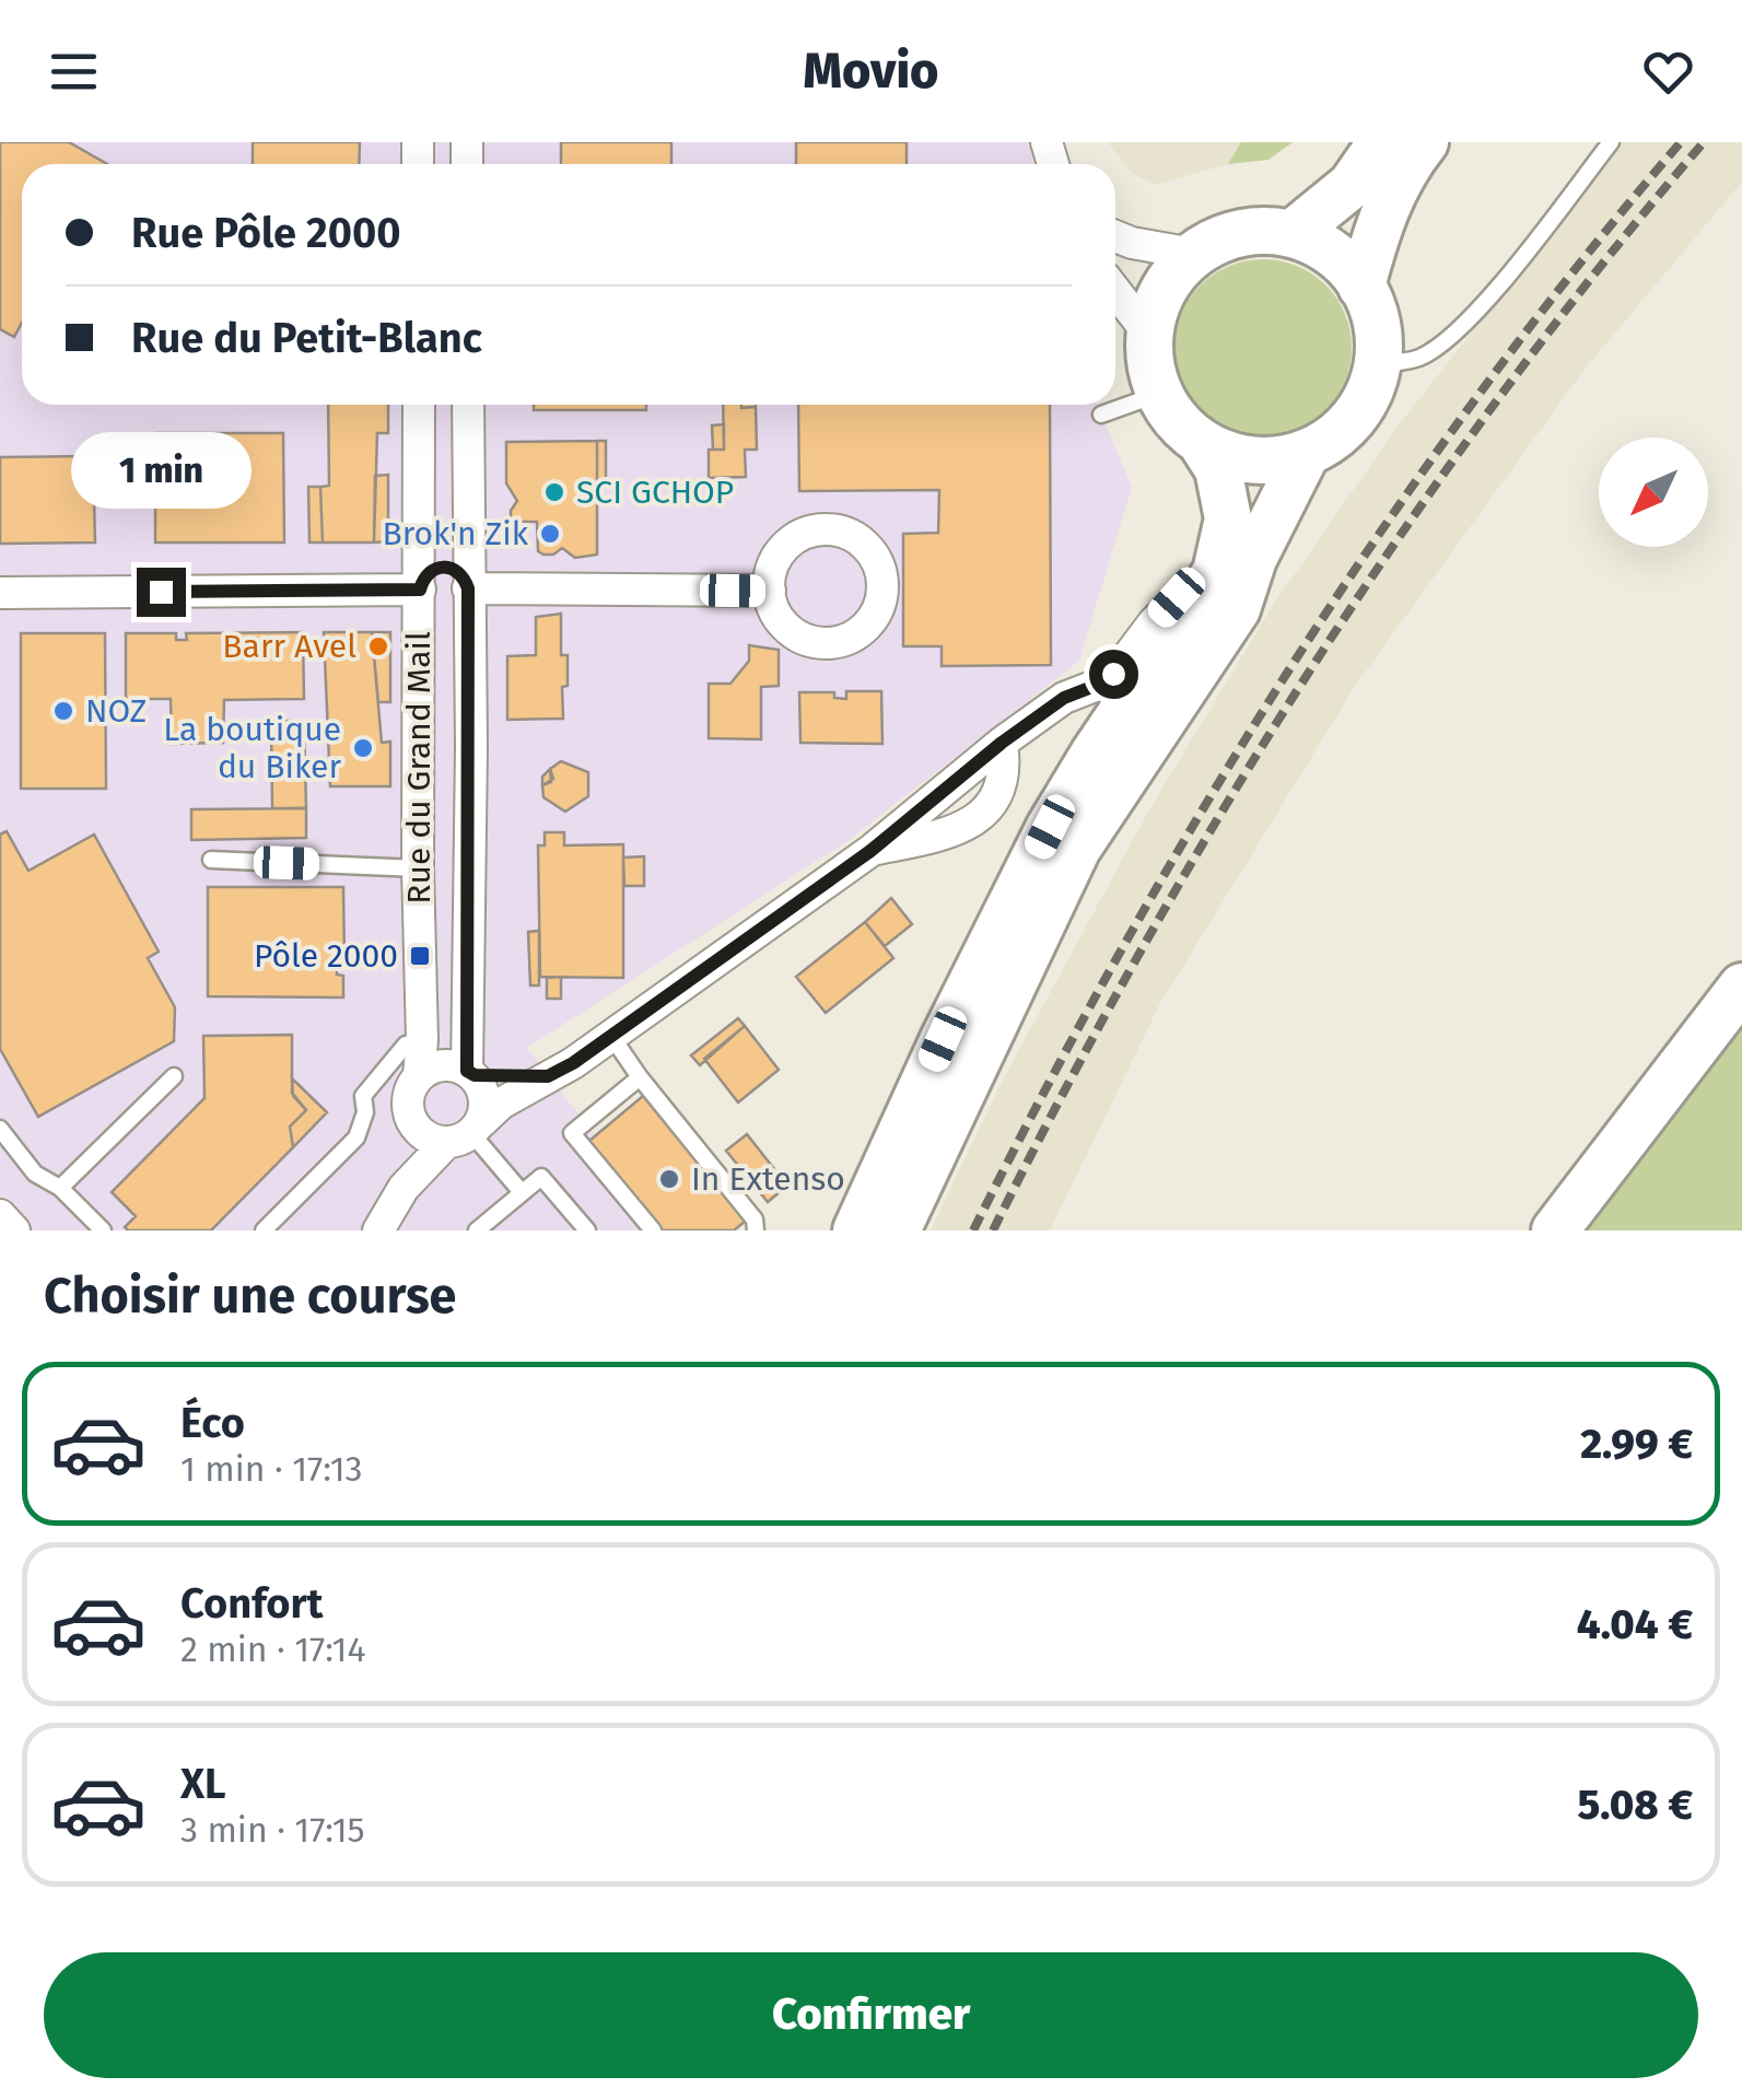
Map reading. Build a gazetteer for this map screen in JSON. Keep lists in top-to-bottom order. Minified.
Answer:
{"streets":{"street":["Rue du Grand Mail"]},"places":{"other":["SCI GCHOP","Brok'n Zik","Barr Avel","NOZ","La boutique du Biker","In Extenso"],"transit":["Pôle 2000"]},"north":"bottom left","page":{"header":"Movio","banner":["Rue Pôle 2000","Rue du Petit-Blanc"],"bubble":"1 min","heading":"Choisir une course","list":[{"name":"Éco","note":"1 min · 17:13","value":"2.99 €"},{"name":"Confort","note":"2 min · 17:14","value":"4.04 €"},{"name":"XL","note":"3 min · 17:15","value":"5.08 €"}],"buttons":"Confirmer"}}
